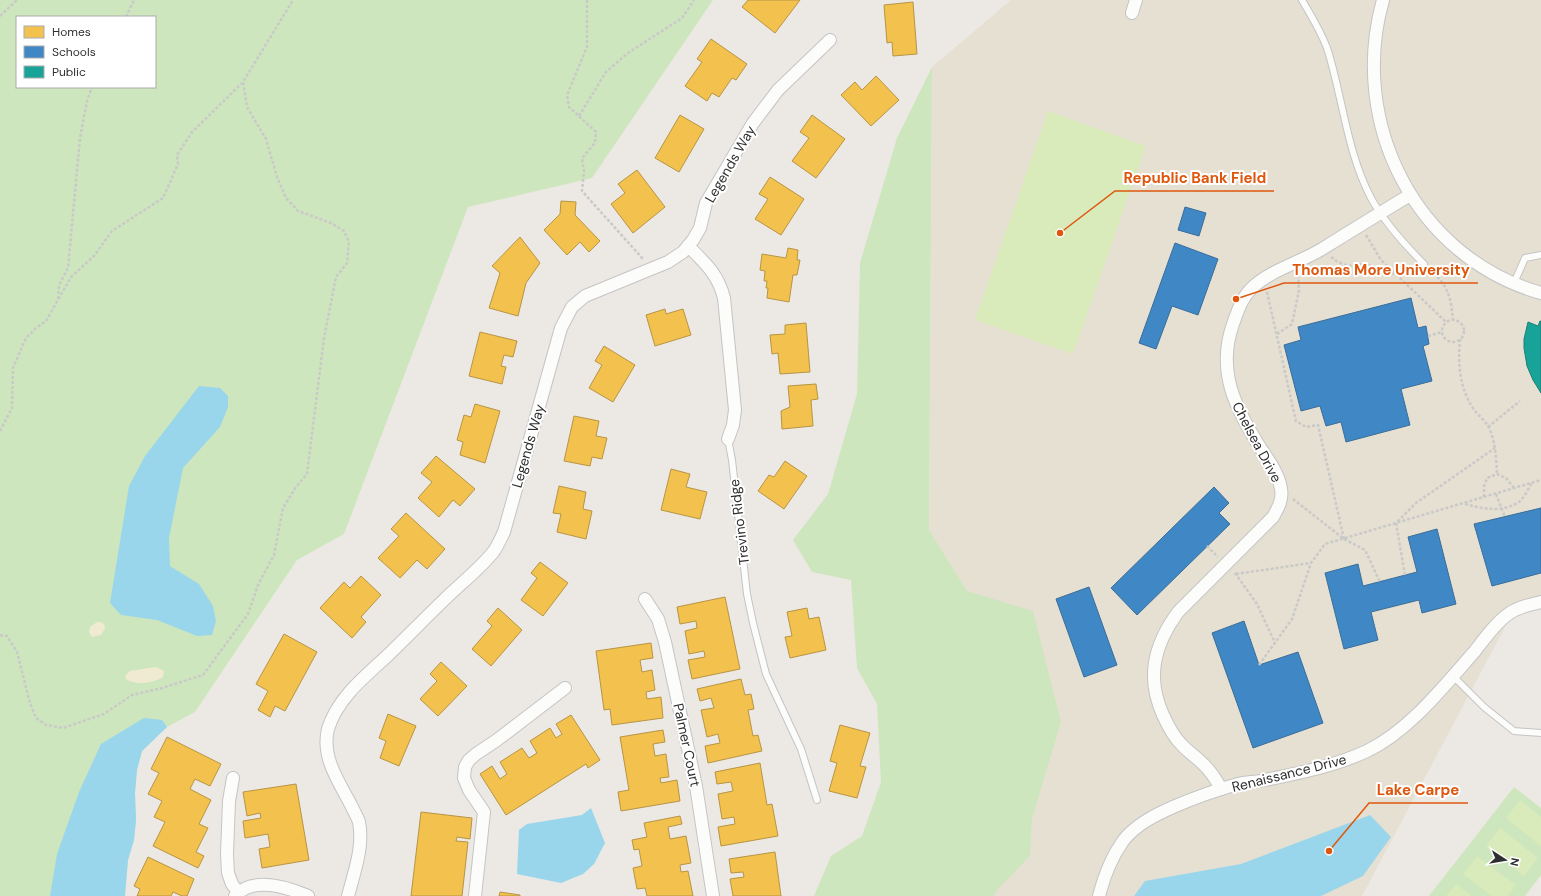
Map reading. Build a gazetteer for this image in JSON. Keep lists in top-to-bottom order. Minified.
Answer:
{"streets":{"street":["Legends Way","Chelsea Drive","Trevino Ridge","Palmer Court","Renaissance Drive"]},"crossings":[["Legends Way","Trevino Ridge"],["Chelsea Drive","Renaissance Drive"]],"places":["Republic Bank Field","Thomas More University","Lake Carpe"],"legend":["Homes","Schools","Public"],"north":"right"}
